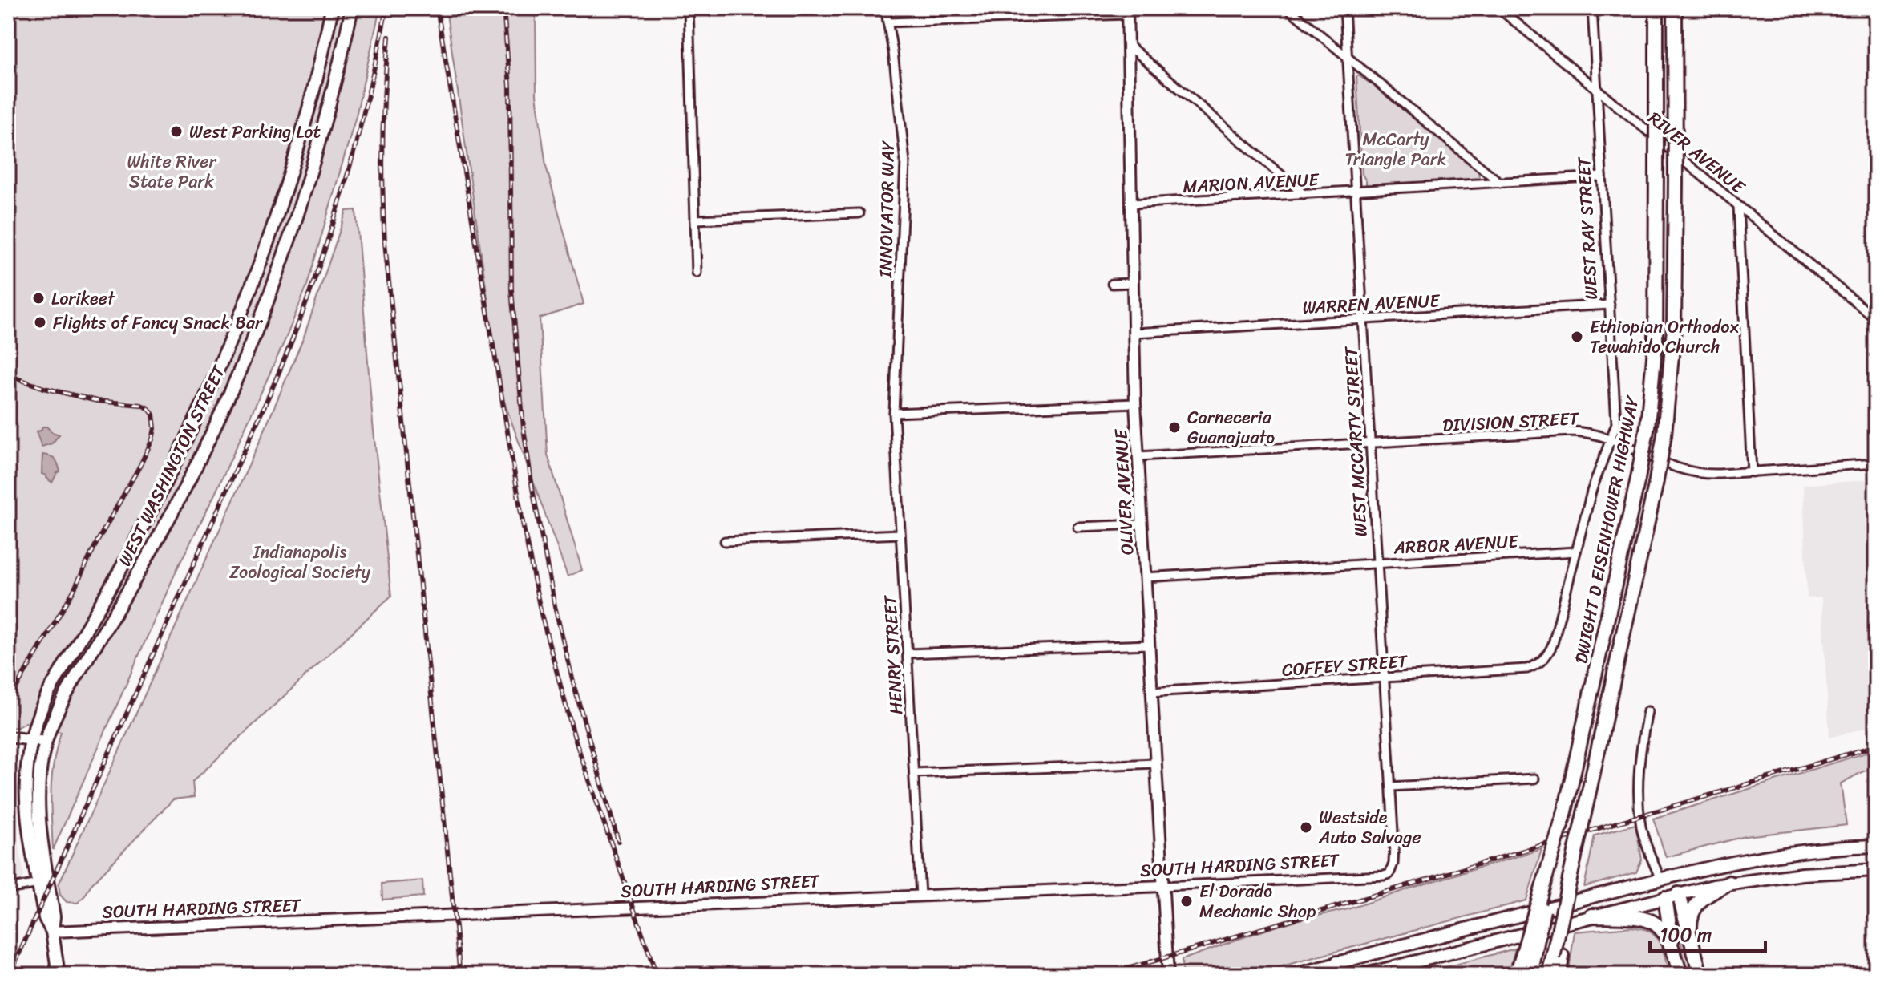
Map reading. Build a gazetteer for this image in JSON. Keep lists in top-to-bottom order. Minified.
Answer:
{"streets":{"highway":["DWIGHT D EISENHOWER HIGHWAY"],"main road":["WEST WASHINGTON STREET"],"street":["RIVER AVENUE","MARION AVENUE","INNOVATOR WAY","WEST RAY STREET","WARREN AVENUE","DIVISION STREET","WEST MCCARTY STREET","OLIVER AVENUE","ARBOR AVENUE","HENRY STREET","COFFEY STREET","SOUTH HARDING STREET"]},"crossings":[["RIVER AVENUE","WEST RAY STREET"],["MARION AVENUE","WEST RAY STREET"],["MARION AVENUE","WEST MCCARTY STREET"],["MARION AVENUE","OLIVER AVENUE"],["INNOVATOR WAY","HENRY STREET"],["WEST RAY STREET","WARREN AVENUE"],["WEST RAY STREET","DIVISION STREET"],["WEST RAY STREET","ARBOR AVENUE"],["WEST RAY STREET","COFFEY STREET"],["WARREN AVENUE","WEST MCCARTY STREET"],["WARREN AVENUE","OLIVER AVENUE"],["DIVISION STREET","WEST MCCARTY STREET"],["DIVISION STREET","OLIVER AVENUE"],["WEST MCCARTY STREET","ARBOR AVENUE"],["WEST MCCARTY STREET","COFFEY STREET"],["WEST MCCARTY STREET","SOUTH HARDING STREET"],["WEST WASHINGTON STREET","SOUTH HARDING STREET"],["OLIVER AVENUE","ARBOR AVENUE"],["OLIVER AVENUE","COFFEY STREET"],["OLIVER AVENUE","SOUTH HARDING STREET"],["HENRY STREET","SOUTH HARDING STREET"]],"parks":["McCarty Triangle Park","White River State Park","Indianapolis Zoological Society"],"places":["West Parking Lot","Lorikeet","Flights of Fancy Snack Bar","Ethiopian Orthodox Tewahido Church","Carneceria Guanajuato","Westside Auto Salvage","El Dorado Mechanic Shop"],"scale_bar":"100 m"}
